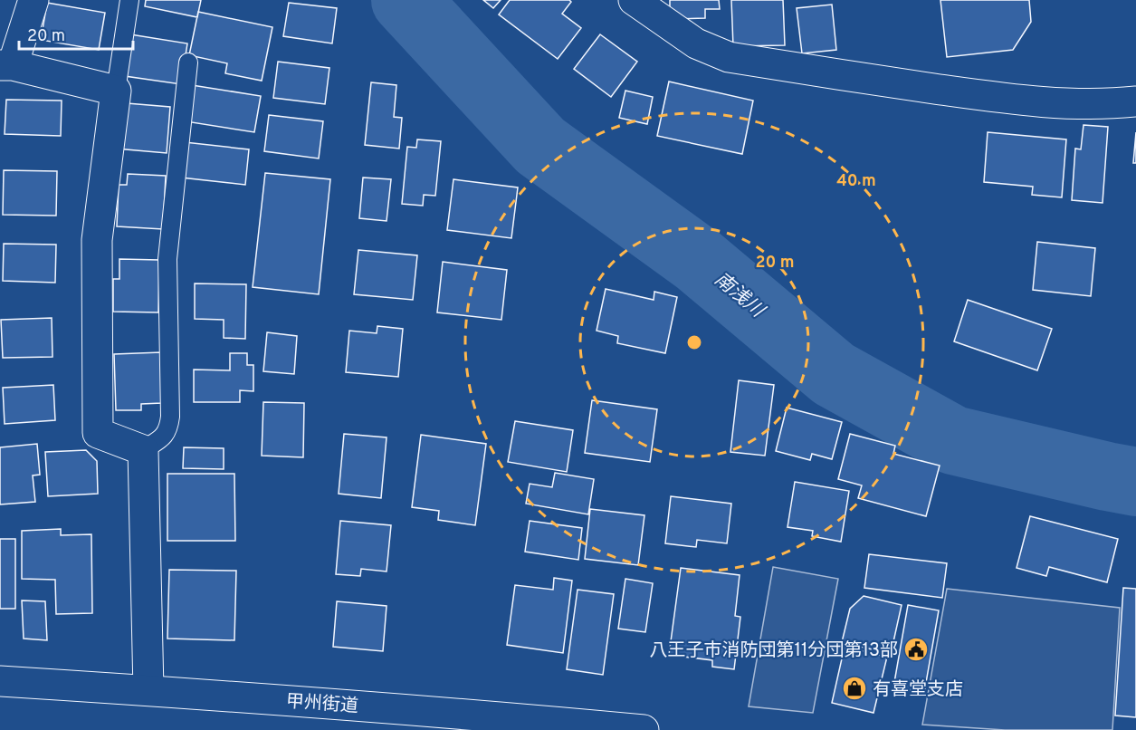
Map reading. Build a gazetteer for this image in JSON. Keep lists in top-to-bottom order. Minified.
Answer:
{"streets":{"main road":["甲州街道"]},"water":["南浅川"],"places":{"public building":["八王子市消防団第11分団第13部"],"shop":["有喜堂支店"]},"scale_bar":"20 m","rings":["40 m","20 m"]}
